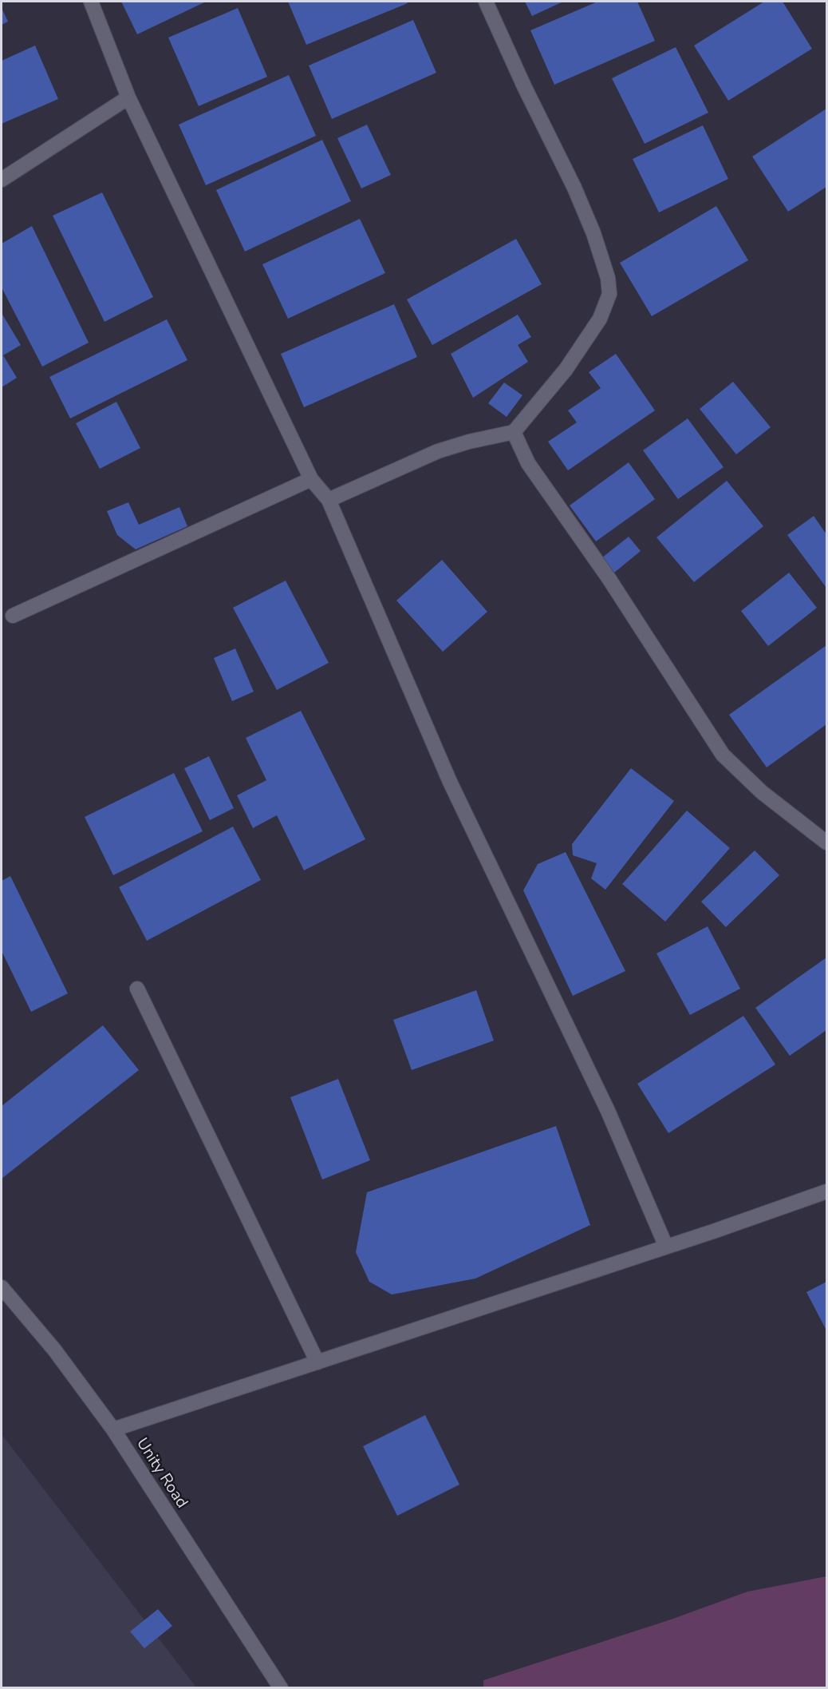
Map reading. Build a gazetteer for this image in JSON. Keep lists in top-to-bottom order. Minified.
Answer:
{"streets":{"street":["Unity Road"]}}
